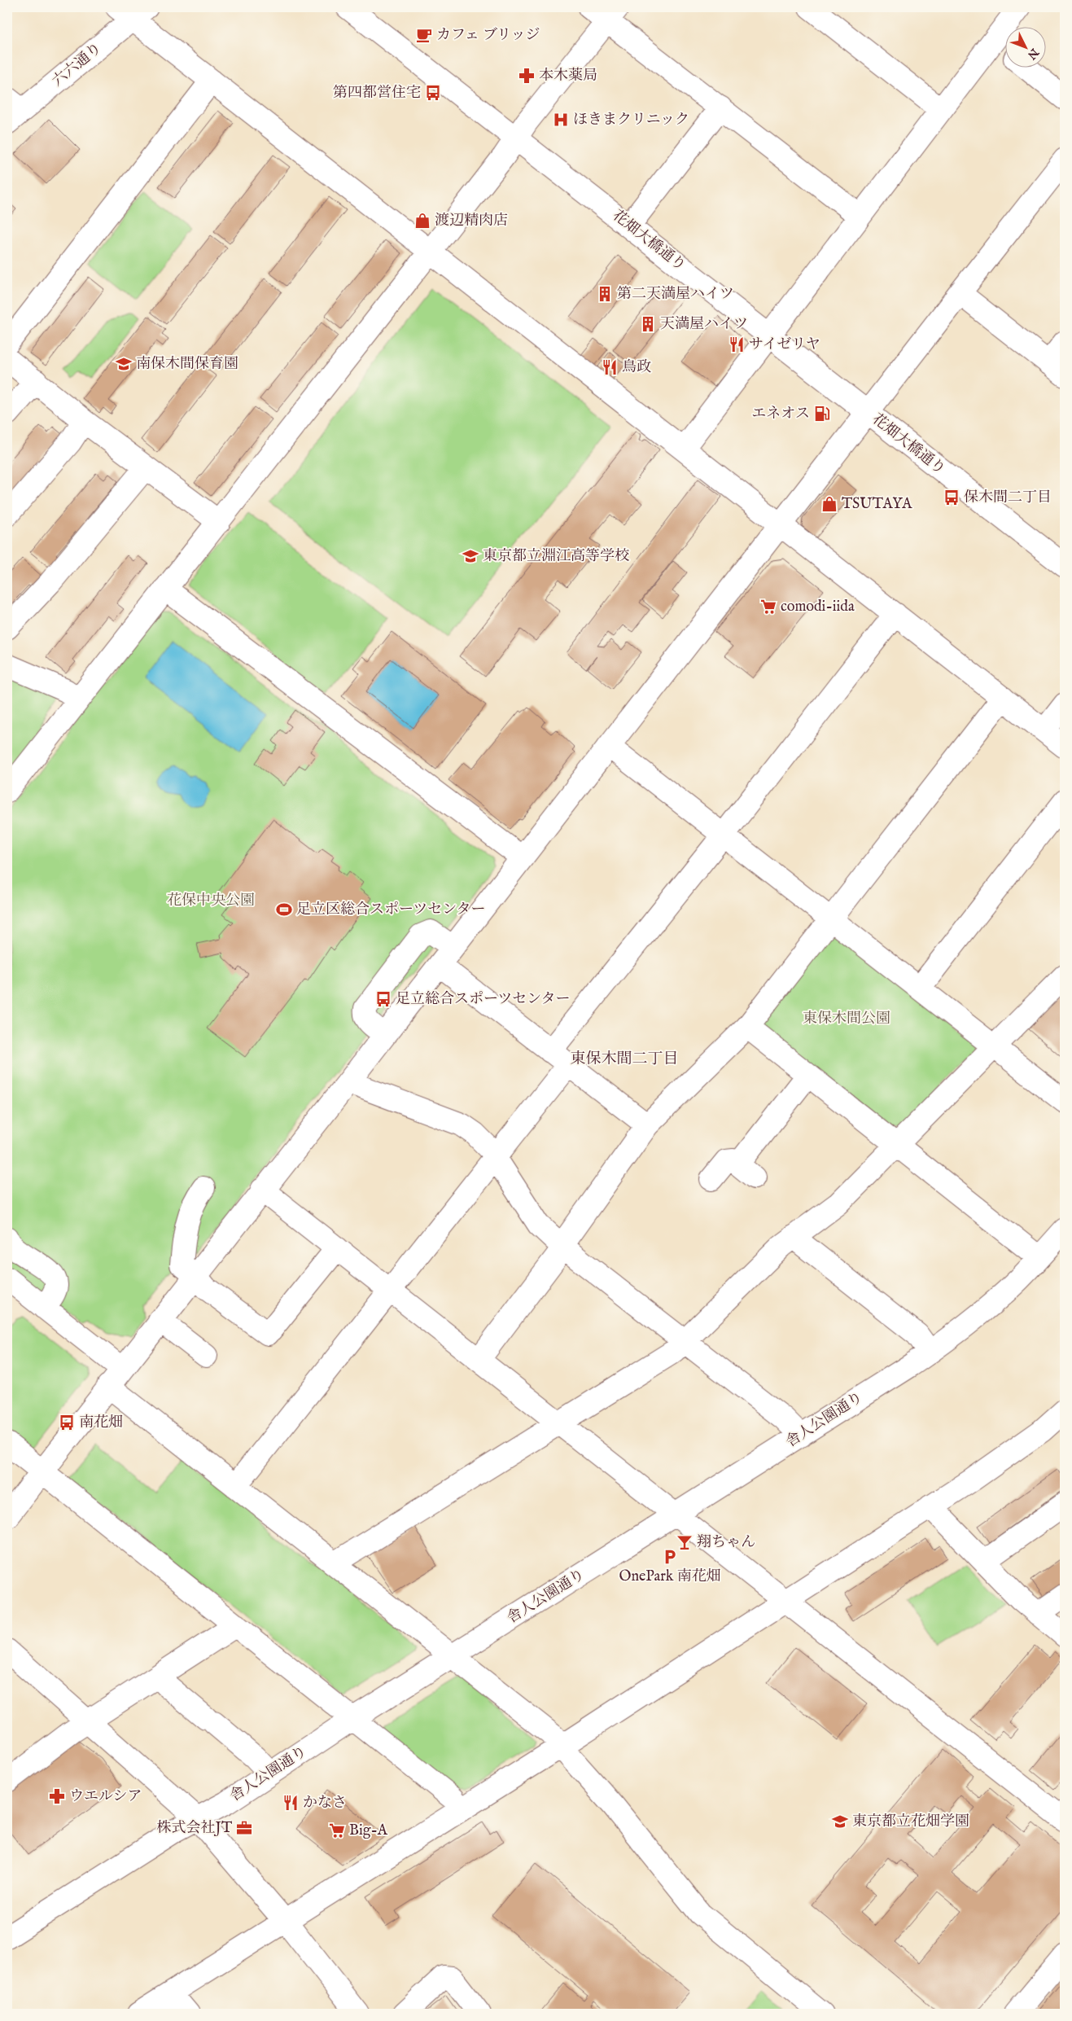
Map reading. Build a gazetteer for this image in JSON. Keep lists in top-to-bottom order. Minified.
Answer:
{"streets":{"street":["六六通り","花畑大橋通り","舎人公園通り"]},"districts":["東保木間二丁目"],"parks":["花保中央公園","東保木間公園"],"places":{"cafe":["カフェ ブリッジ"],"pharmacy":["本木薬局","ウエルシア"],"bus stop":["第四都営住宅","保木間二丁目","足立総合スポーツセンター","南花畑"],"hospital":["ほきまクリニック"],"shop":["渡辺精肉店","TSUTAYA"],"building":["第二天満屋ハイツ","天満屋ハイツ"],"restaurant":["サイゼリヤ","鳥政","かなさ"],"school or university":["南保木間保育園","東京都立淵江高等学校","東京都立花畑学園"],"fuel station":["エネオス"],"supermarket":["comodi-iida","Big-A"],"sports":["足立区総合スポーツセンター"],"bar":["翔ちゃん"],"parking":["OnePark 南花畑"],"office":["株式会社JT"]},"north":"bottom right"}
